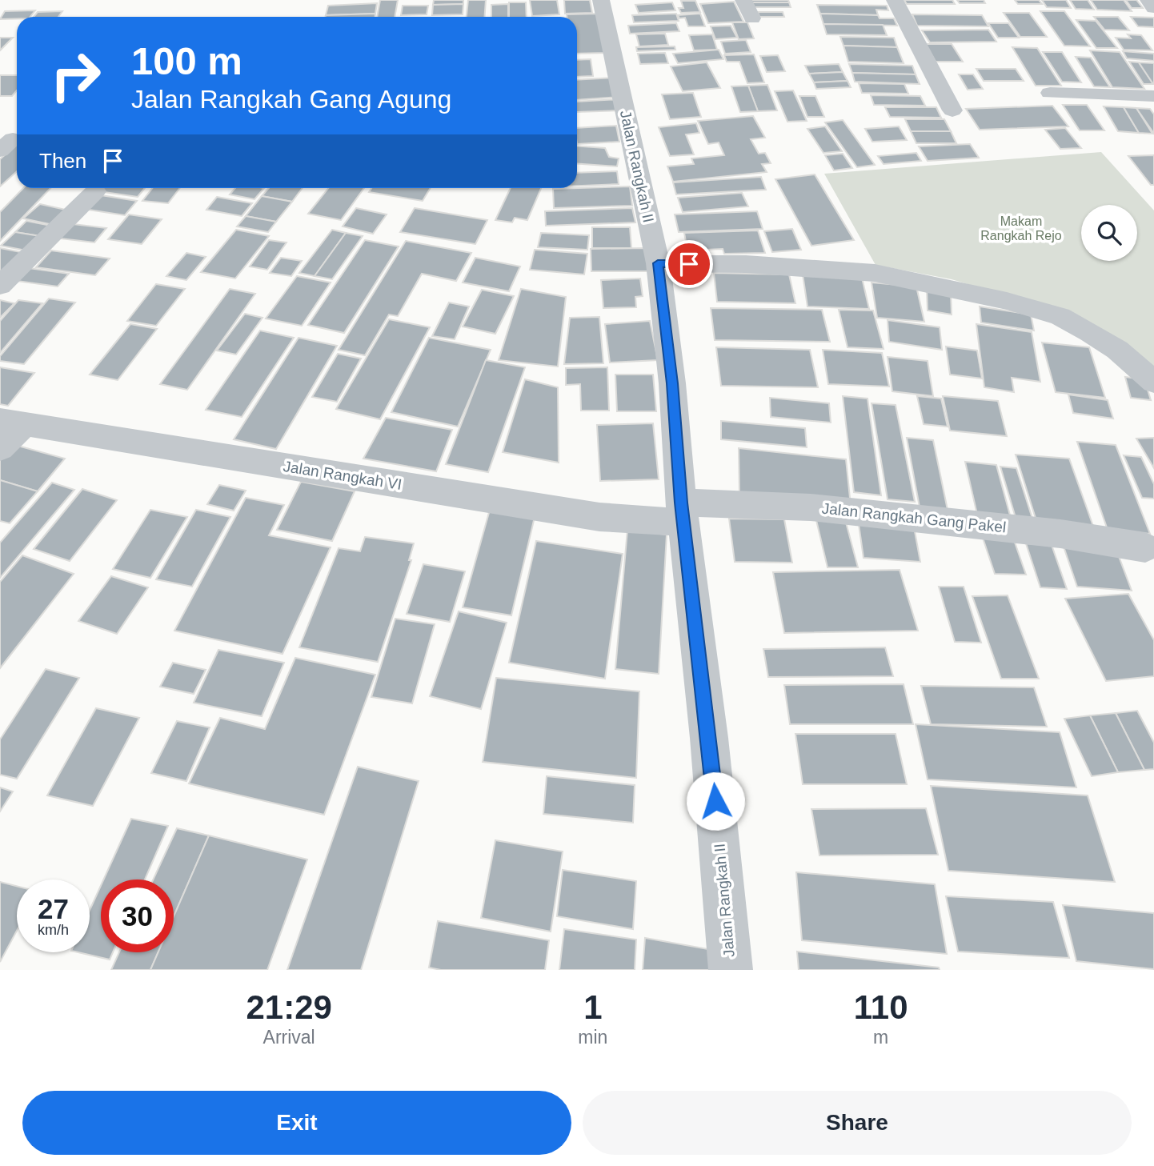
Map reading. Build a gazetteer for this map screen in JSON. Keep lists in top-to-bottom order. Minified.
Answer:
{"streets":{"street":["Jalan Rangkah II","Jalan Rangkah VI","Jalan Rangkah Gang Pakel"]},"crossings":[["Jalan Rangkah II","Jalan Rangkah VI"],["Jalan Rangkah II","Jalan Rangkah Gang Pakel"],["Jalan Rangkah VI","Jalan Rangkah Gang Pakel"]],"parks":["Makam Rangkah Rejo"],"page":{"turn":["100 m","Jalan Rangkah Gang Agung"],"then":"Then","speed":"27 km/h","limit":"30","eta":["21:29","Arrival","1","min","110","m"],"buttons":["Exit","Share"]}}
